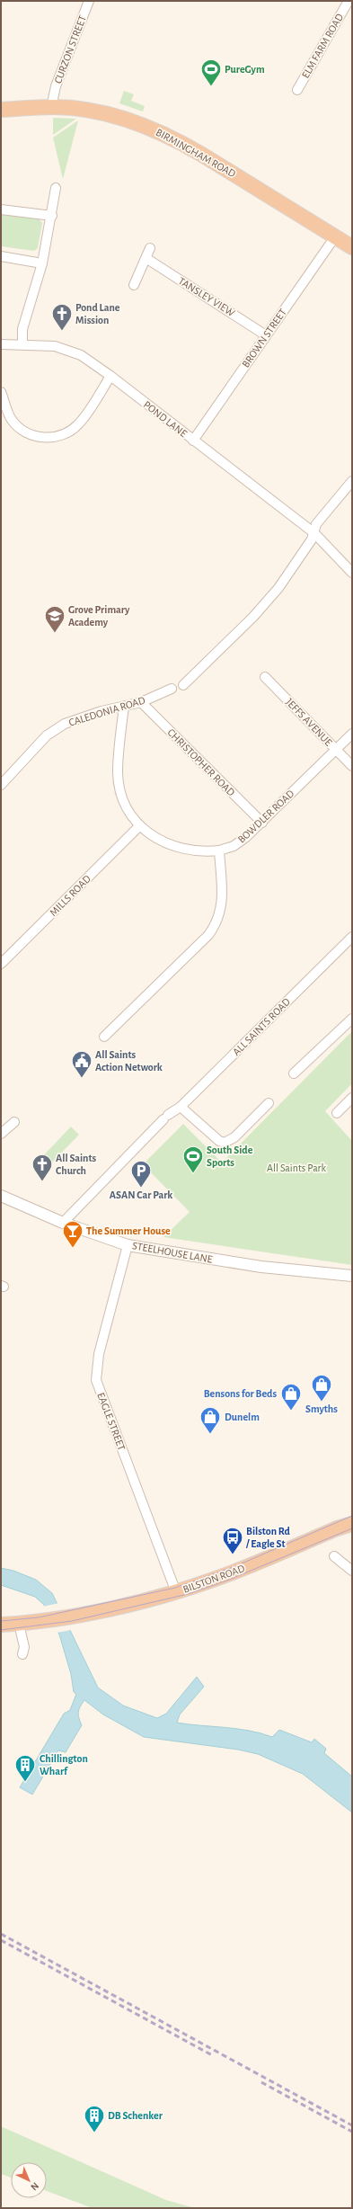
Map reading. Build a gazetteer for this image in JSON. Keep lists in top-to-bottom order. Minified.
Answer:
{"streets":{"highway":["BIRMINGHAM ROAD","BILSTON ROAD"],"street":["ELM FARM ROAD","CURZON STREET","TANSLEY VIEW","BROWN STREET","POND LANE","CALEDONIA ROAD","JEFFS AVENUE","CHRISTOPHER ROAD","BOWDLER ROAD","MILLS ROAD","ALL SAINTS ROAD","STEELHOUSE LANE","EAGLE STREET"]},"crossings":[["BIRMINGHAM ROAD","BROWN STREET"],["TANSLEY VIEW","BROWN STREET"],["BROWN STREET","POND LANE"],["CALEDONIA ROAD","CHRISTOPHER ROAD"],["CALEDONIA ROAD","BOWDLER ROAD"],["JEFFS AVENUE","BOWDLER ROAD"],["CHRISTOPHER ROAD","BOWDLER ROAD"],["BOWDLER ROAD","MILLS ROAD"],["ALL SAINTS ROAD","STEELHOUSE LANE"],["STEELHOUSE LANE","EAGLE STREET"],["EAGLE STREET","BILSTON ROAD"]],"parks":["All Saints Park"],"places":{"sports":["PureGym","South Side Sports"],"church":["Pond Lane Mission","All Saints Church"],"school or university":["Grove Primary Academy"],"public building":["All Saints Action Network"],"parking":["ASAN Car Park"],"bar":["The Summer House"],"shop":["Smyths","Bensons for Beds","Dunelm"],"bus stop":["Bilston Rd / Eagle St"],"building":["Chillington Wharf","DB Schenker"]},"north":"bottom right"}
